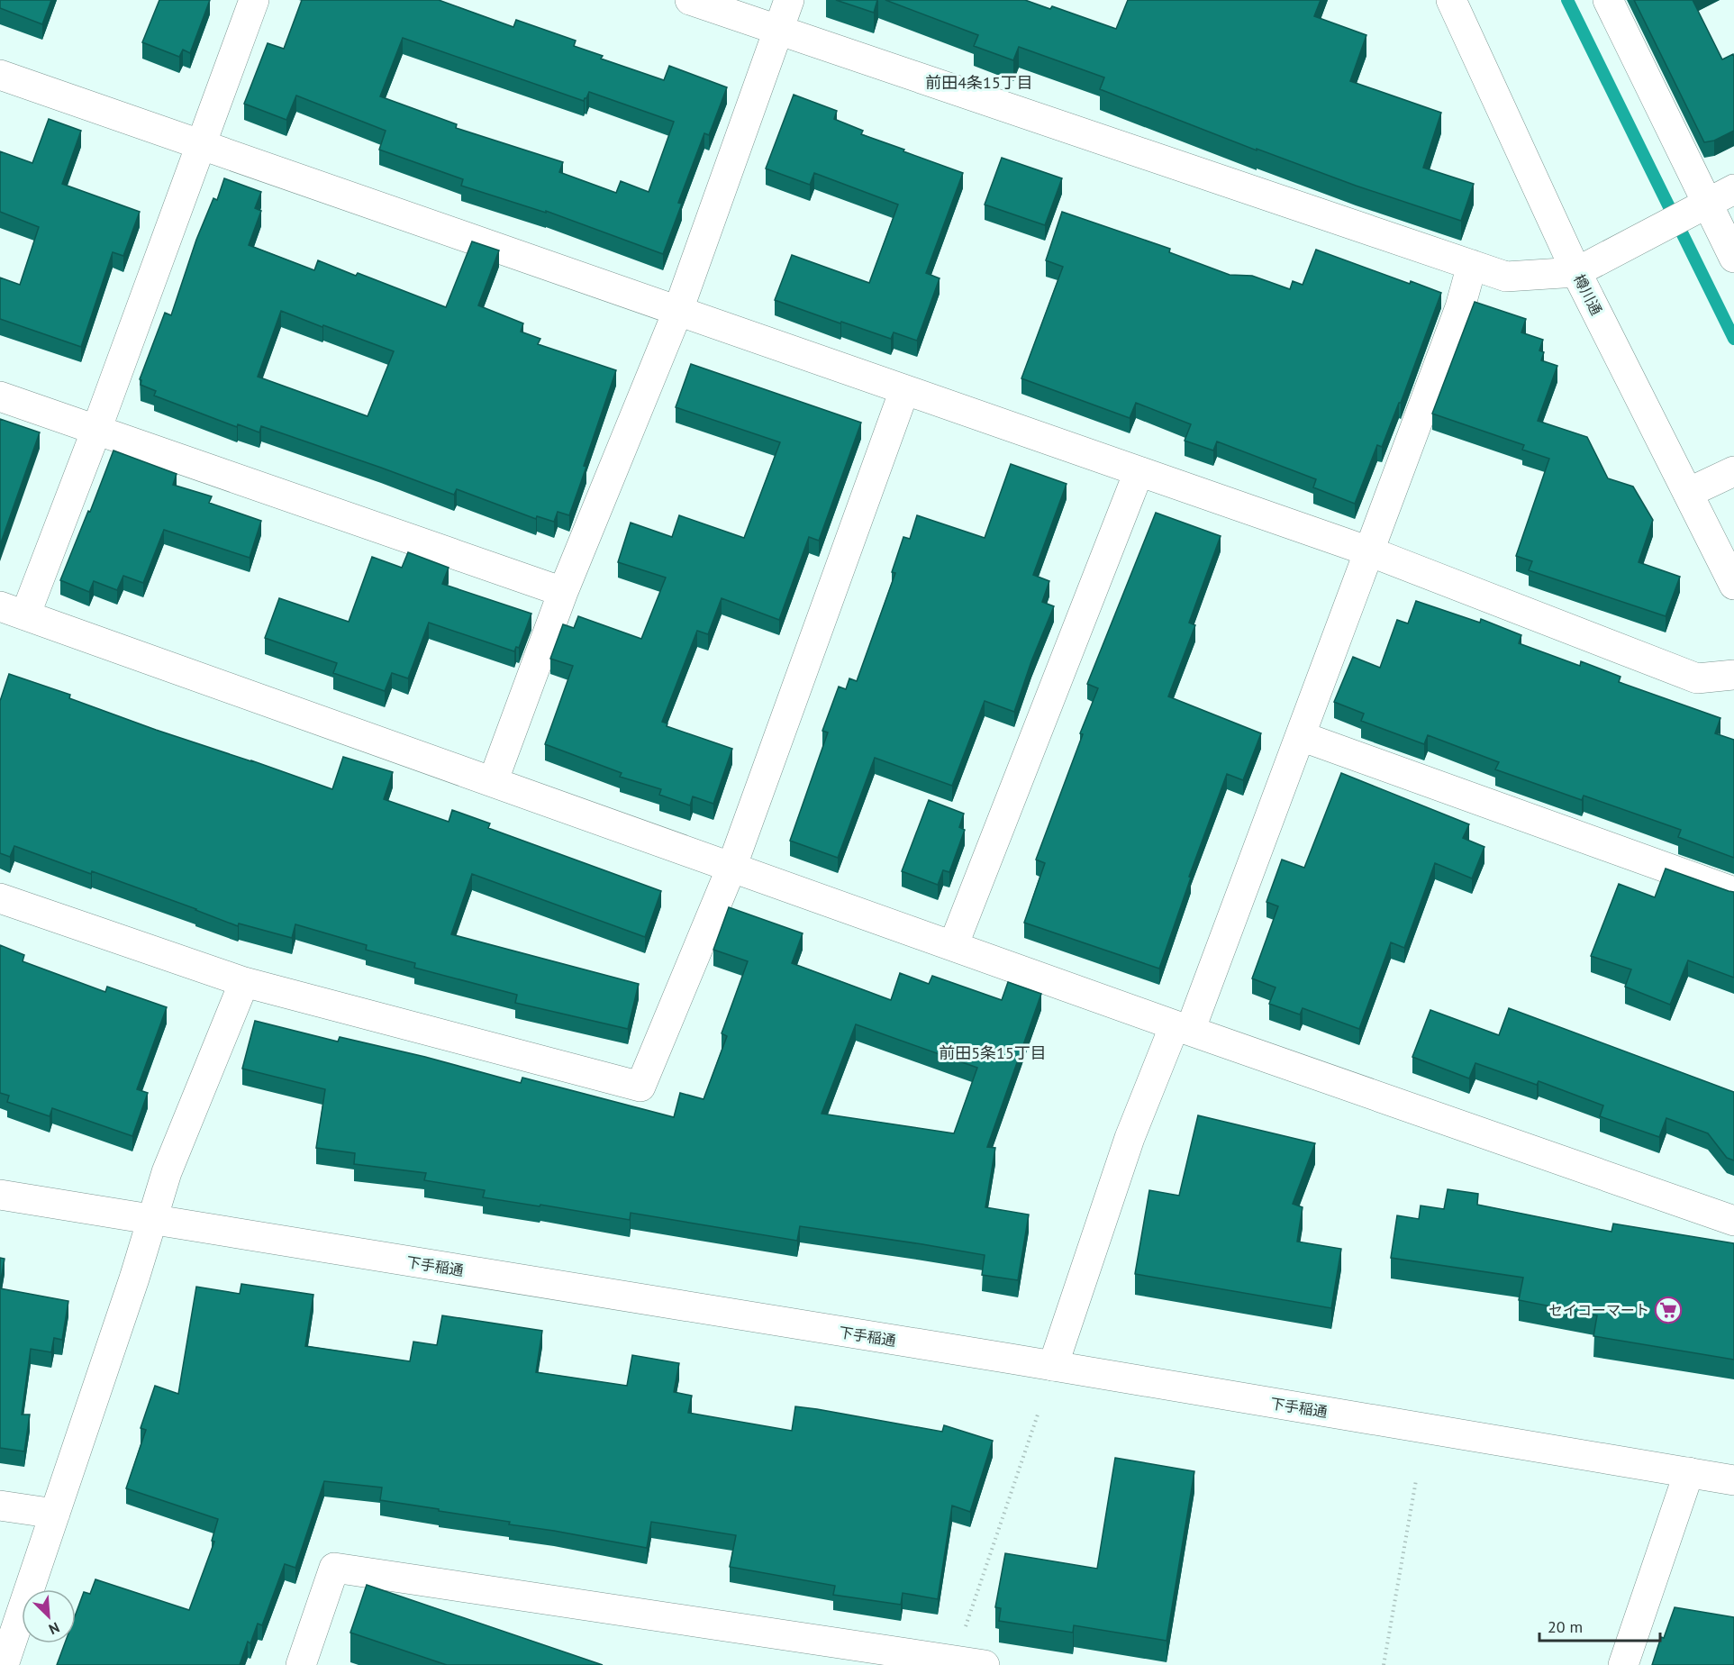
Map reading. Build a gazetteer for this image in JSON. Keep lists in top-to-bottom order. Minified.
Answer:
{"streets":{"street":["樽川通","下手稲通"]},"districts":["前田4条15丁目","前田5条15丁目"],"places":{"supermarket":["セイコーマート"]},"scale_bar":"20 m","north":"bottom right"}
